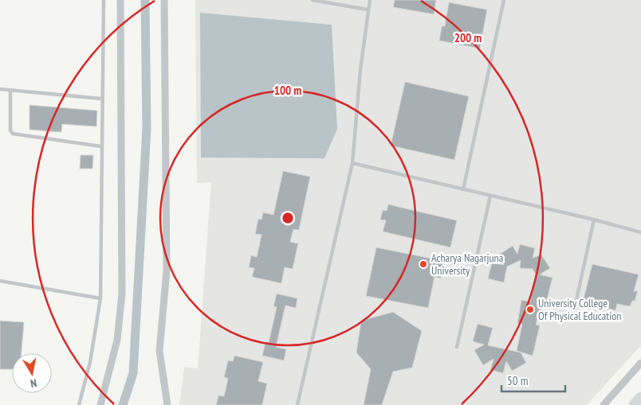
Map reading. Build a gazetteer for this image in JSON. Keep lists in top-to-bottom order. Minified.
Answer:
{"places":["Acharya Nagarjuna University","University College Of Physical Education"],"scale_bar":"50 m","north":"bottom","rings":["200 m","100 m"]}
